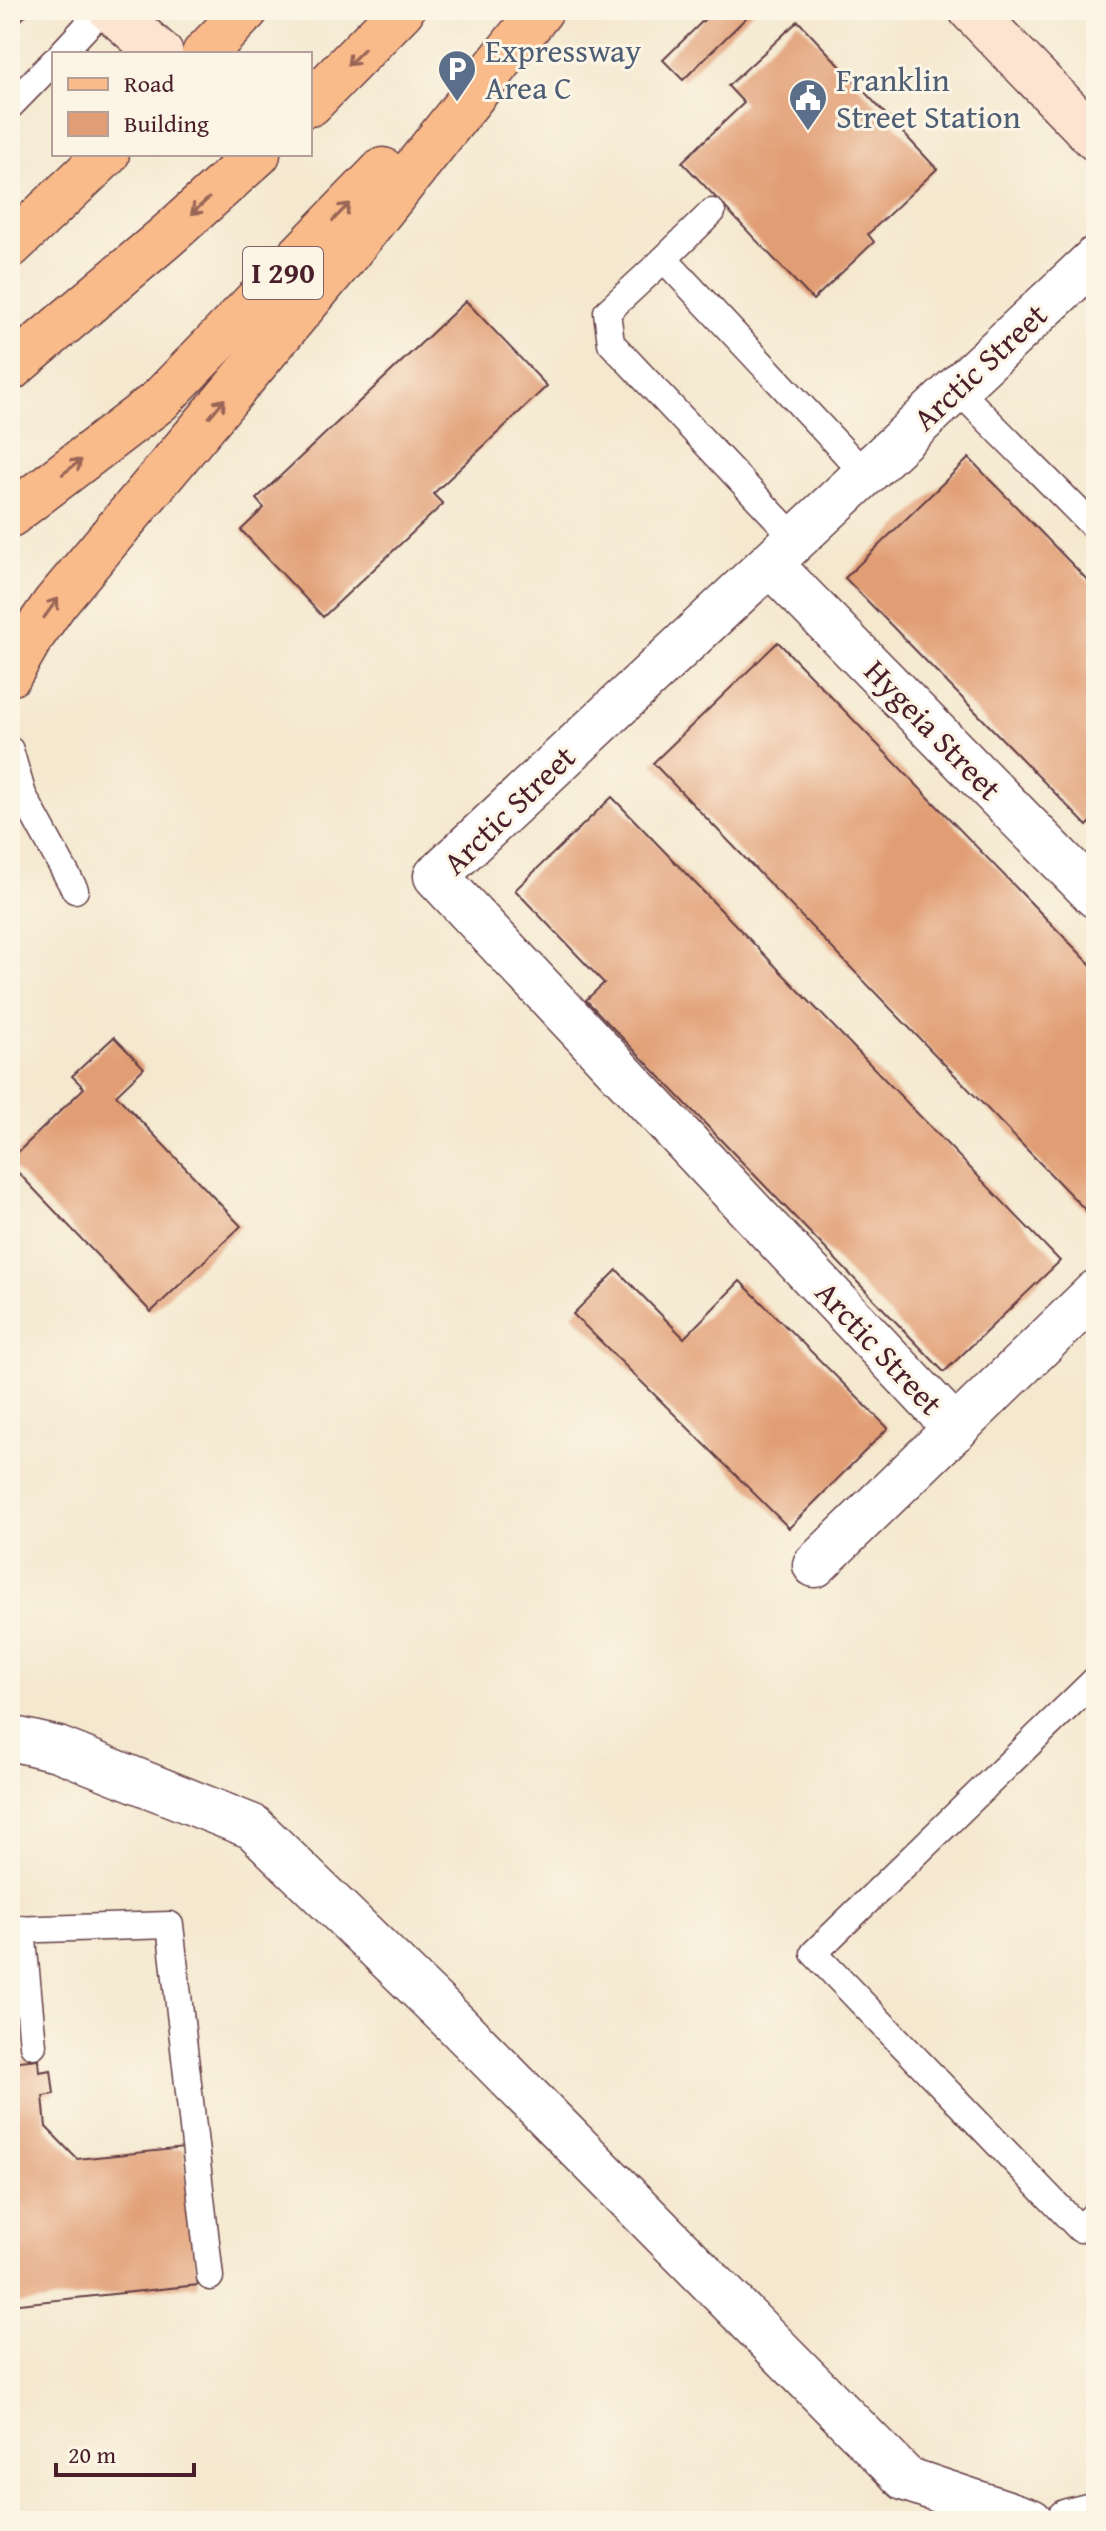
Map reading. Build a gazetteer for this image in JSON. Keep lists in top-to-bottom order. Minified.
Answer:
{"streets":{"main road":["I 290"],"street":["Arctic Street","Hygeia Street"]},"crossings":[["Arctic Street","Hygeia Street"]],"places":{"parking":["Expressway Area C"],"public building":["Franklin Street Station"]},"legend":["Road","Building"],"scale_bar":"20 m"}
